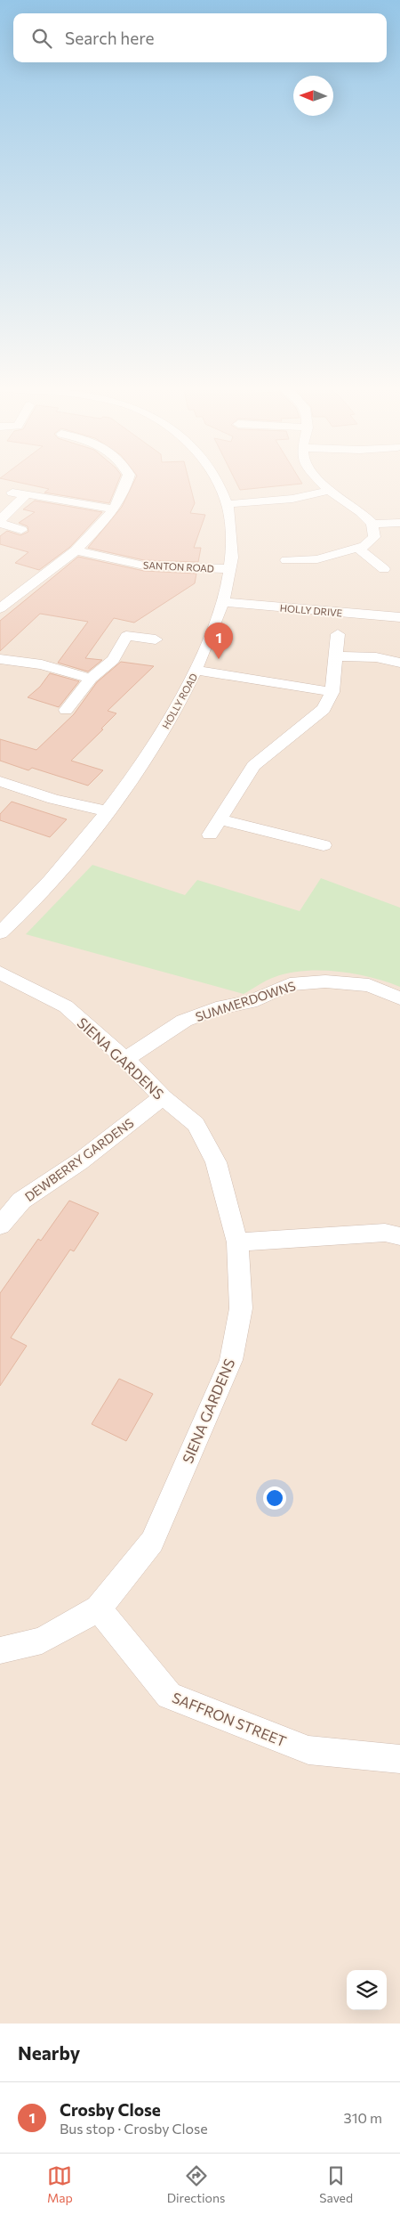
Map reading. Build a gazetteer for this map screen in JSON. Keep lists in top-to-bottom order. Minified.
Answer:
{"streets":{"street":["SANTON ROAD","HOLLY DRIVE","HOLLY ROAD","SUMMERDOWNS","SIENA GARDENS","DEWBERRY GARDENS","SAFFRON STREET"]},"crossings":[["SANTON ROAD","HOLLY ROAD"],["HOLLY DRIVE","HOLLY ROAD"],["SUMMERDOWNS","SIENA GARDENS"],["SIENA GARDENS","DEWBERRY GARDENS"],["SIENA GARDENS","SAFFRON STREET"]],"north":"left","page":{"search":"Search here","pins":"1","heading":"Nearby","list":[{"mark":"1","name":"Crosby Close","note":"Bus stop · Crosby Close","value":"310 m"}],"nav":["Map","Directions","Saved"]}}
